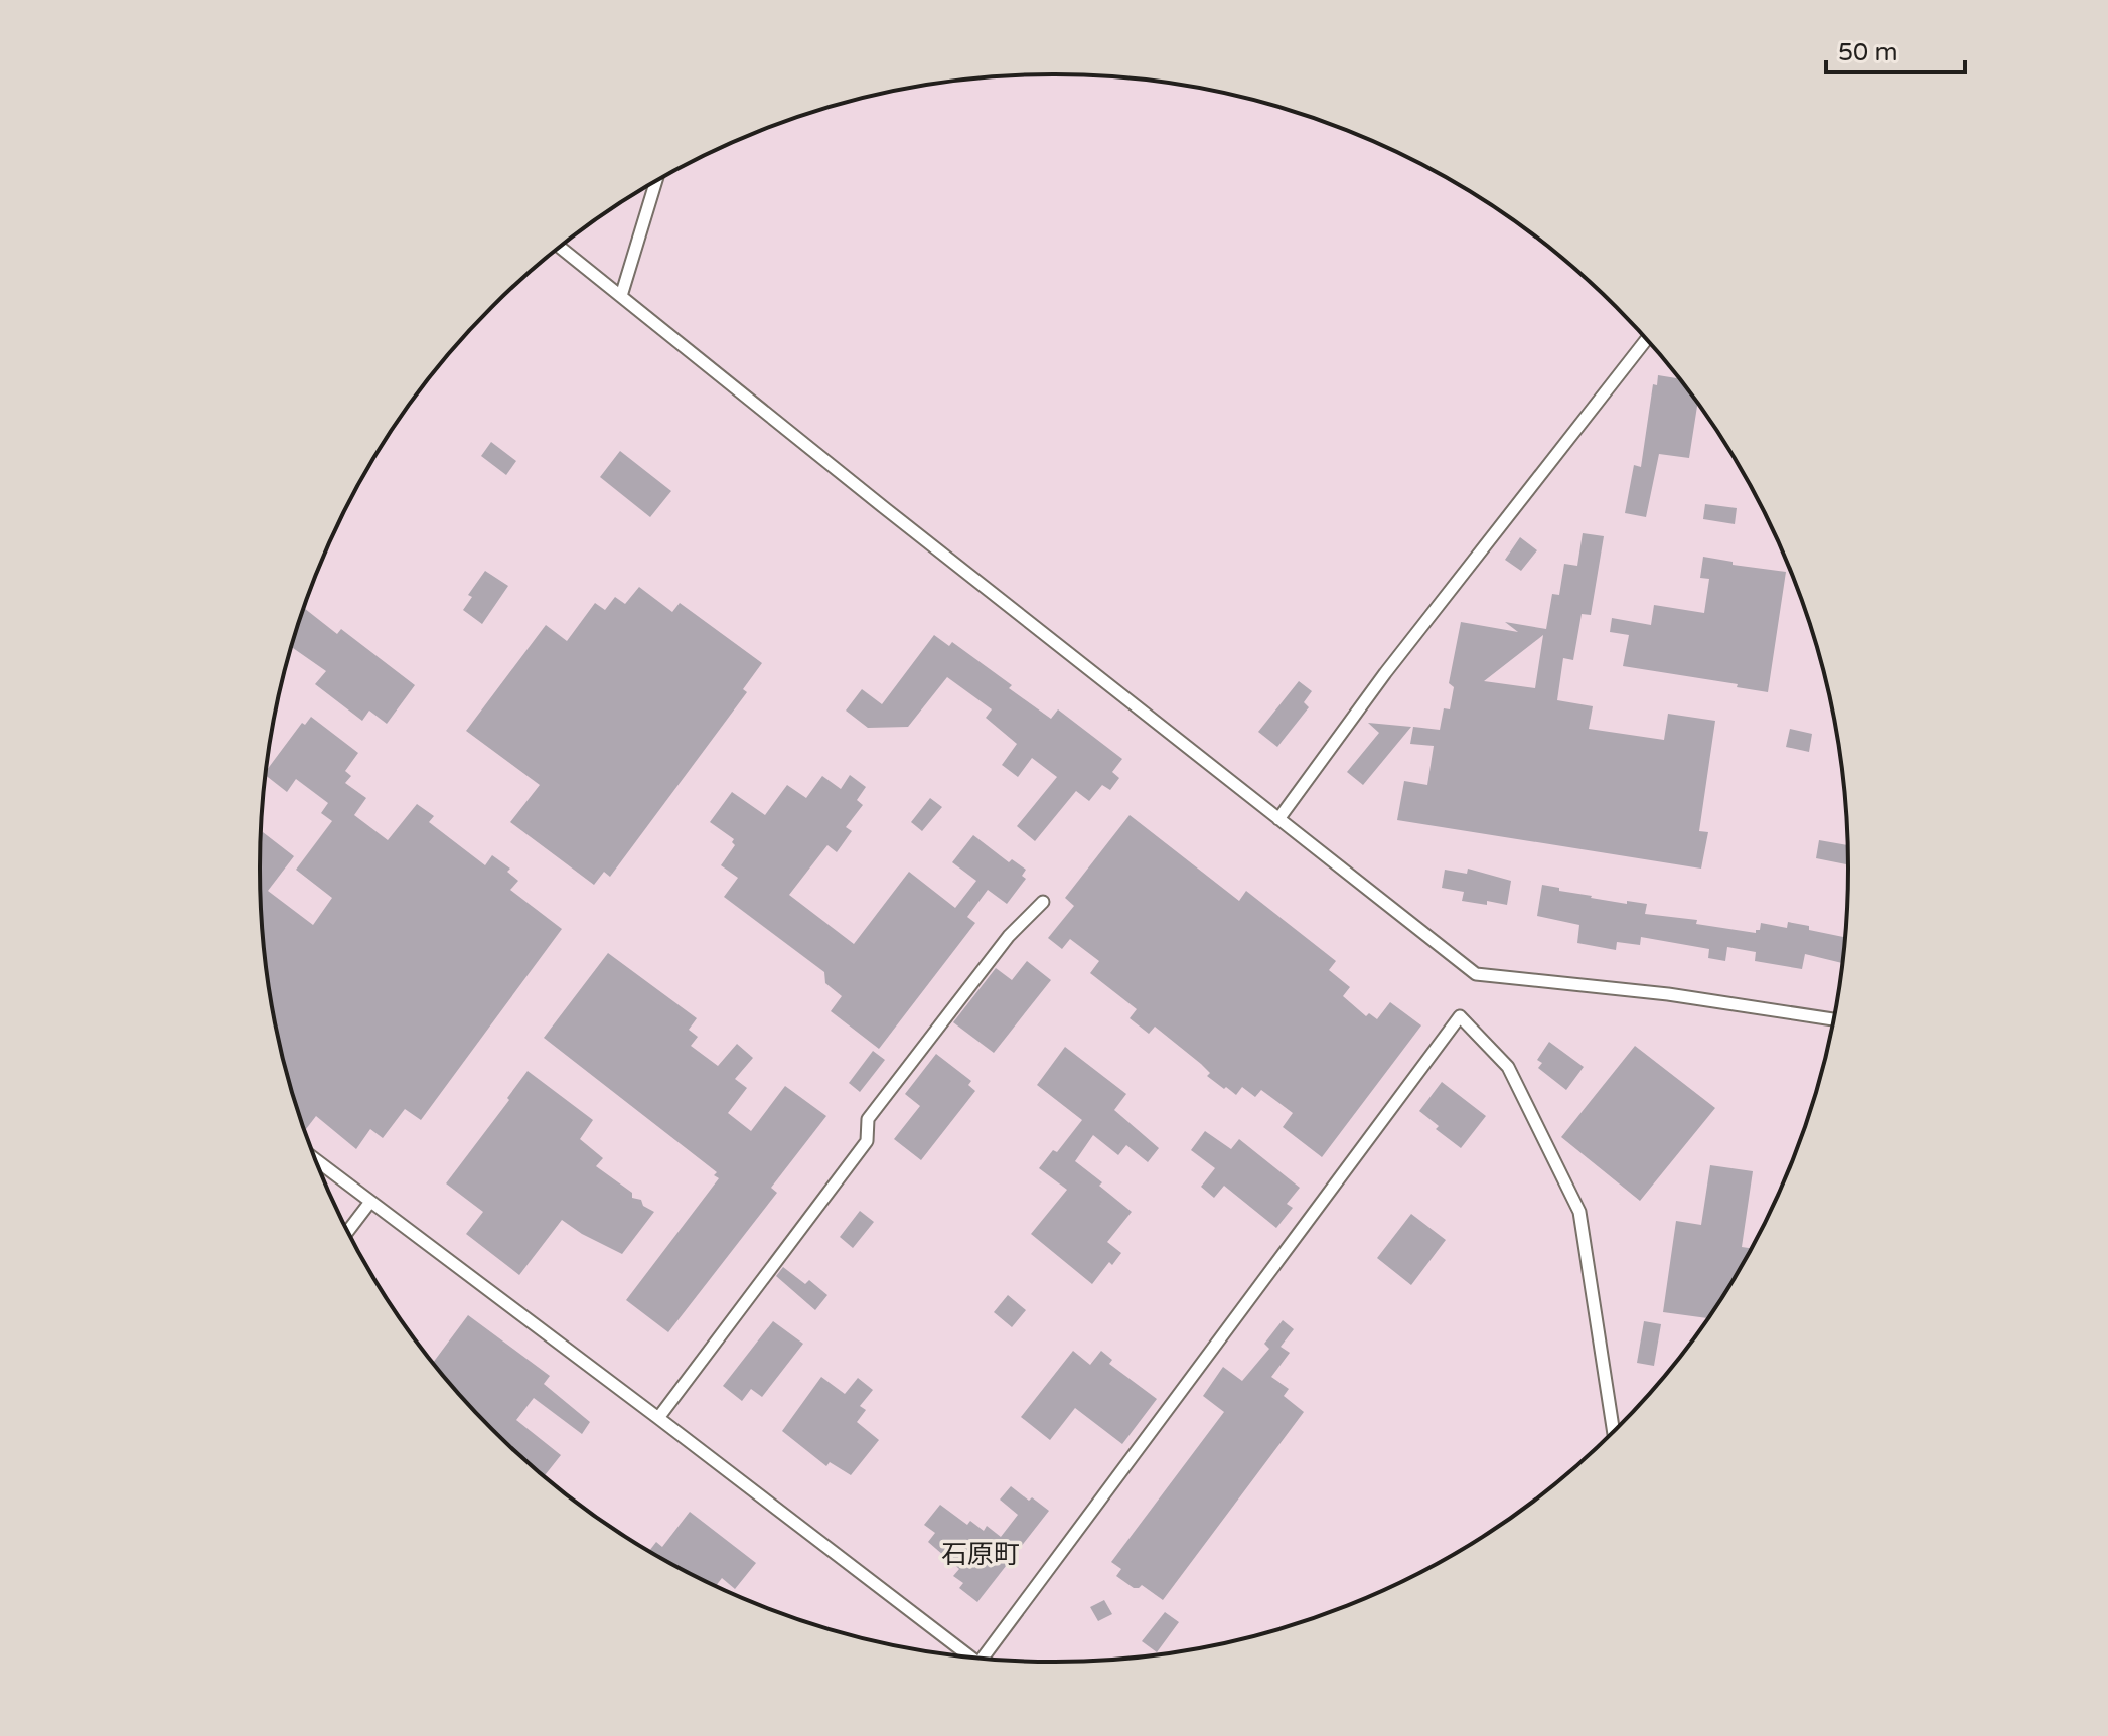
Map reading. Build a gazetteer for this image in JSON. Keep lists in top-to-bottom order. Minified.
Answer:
{"districts":["石原町"],"scale_bar":"50 m"}
